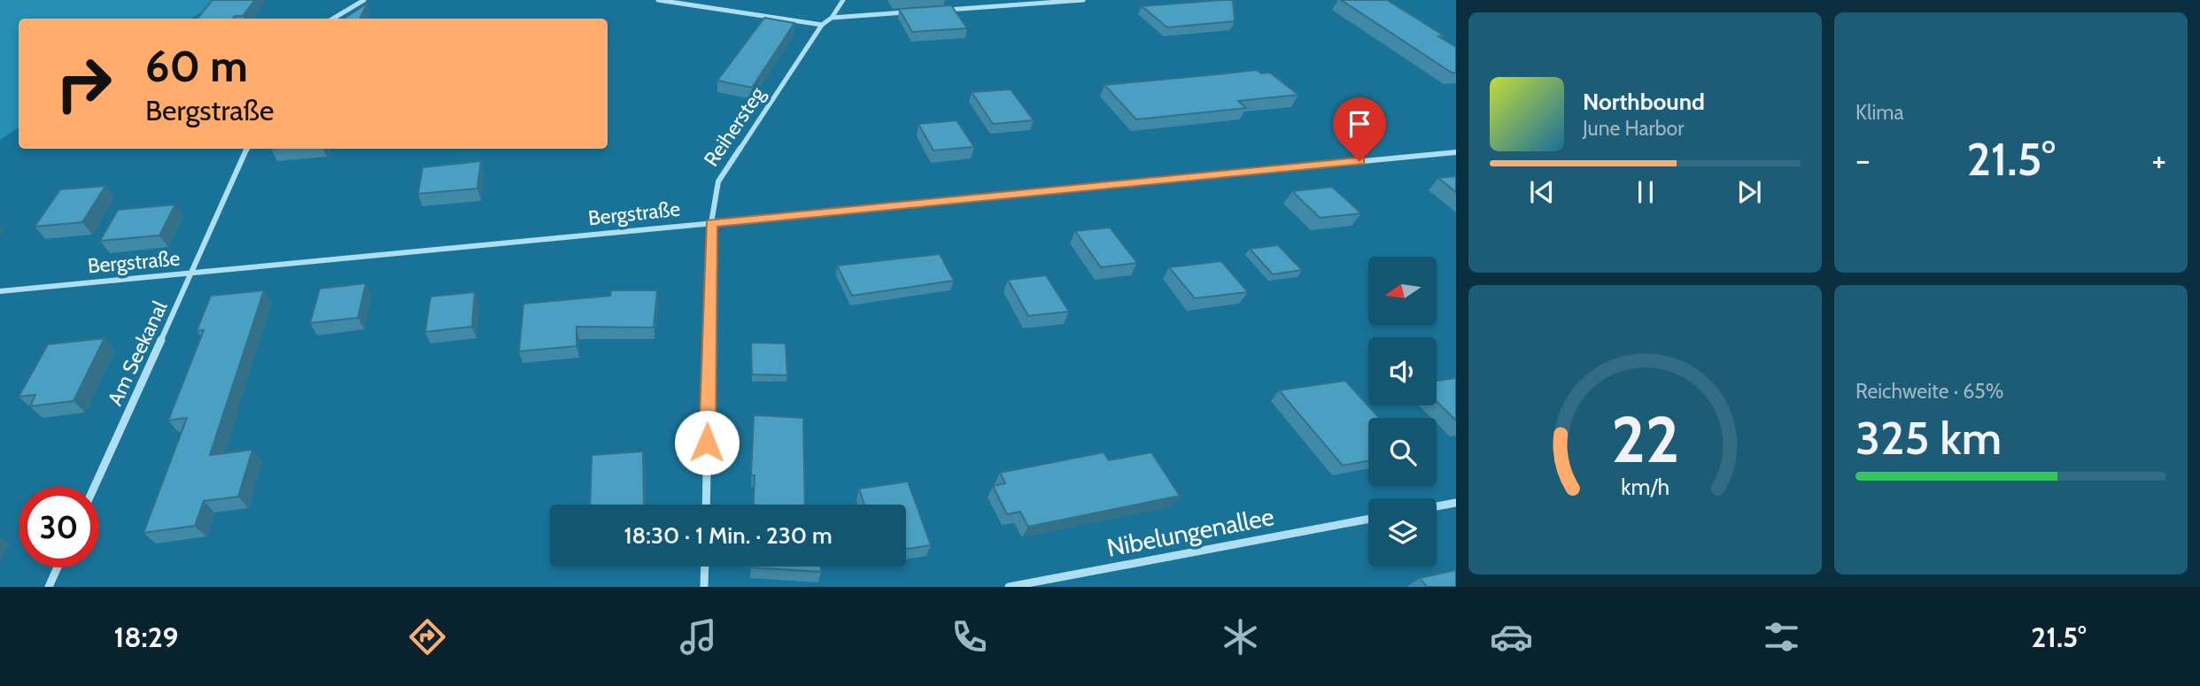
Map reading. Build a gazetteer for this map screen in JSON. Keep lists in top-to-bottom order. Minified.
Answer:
{"streets":{"street":["Reihersteg","Bergstraße","Am Seekanal","Nibelungenallee"]},"crossings":[["Reihersteg","Bergstraße"],["Bergstraße","Am Seekanal"]],"north":"left","page":{"tile":["Klima",["Reichweite · 65%","325 km"]],"turn":["60 m","Bergstraße"],"song":["Northbound","June Harbor"],"heat":["−","21.5°","+"],"limit":"30","trip":"18:30 · 1 Min. · 230 m","tabs":["18:29","21.5°"],"gauge":["22","km/h"]}}
